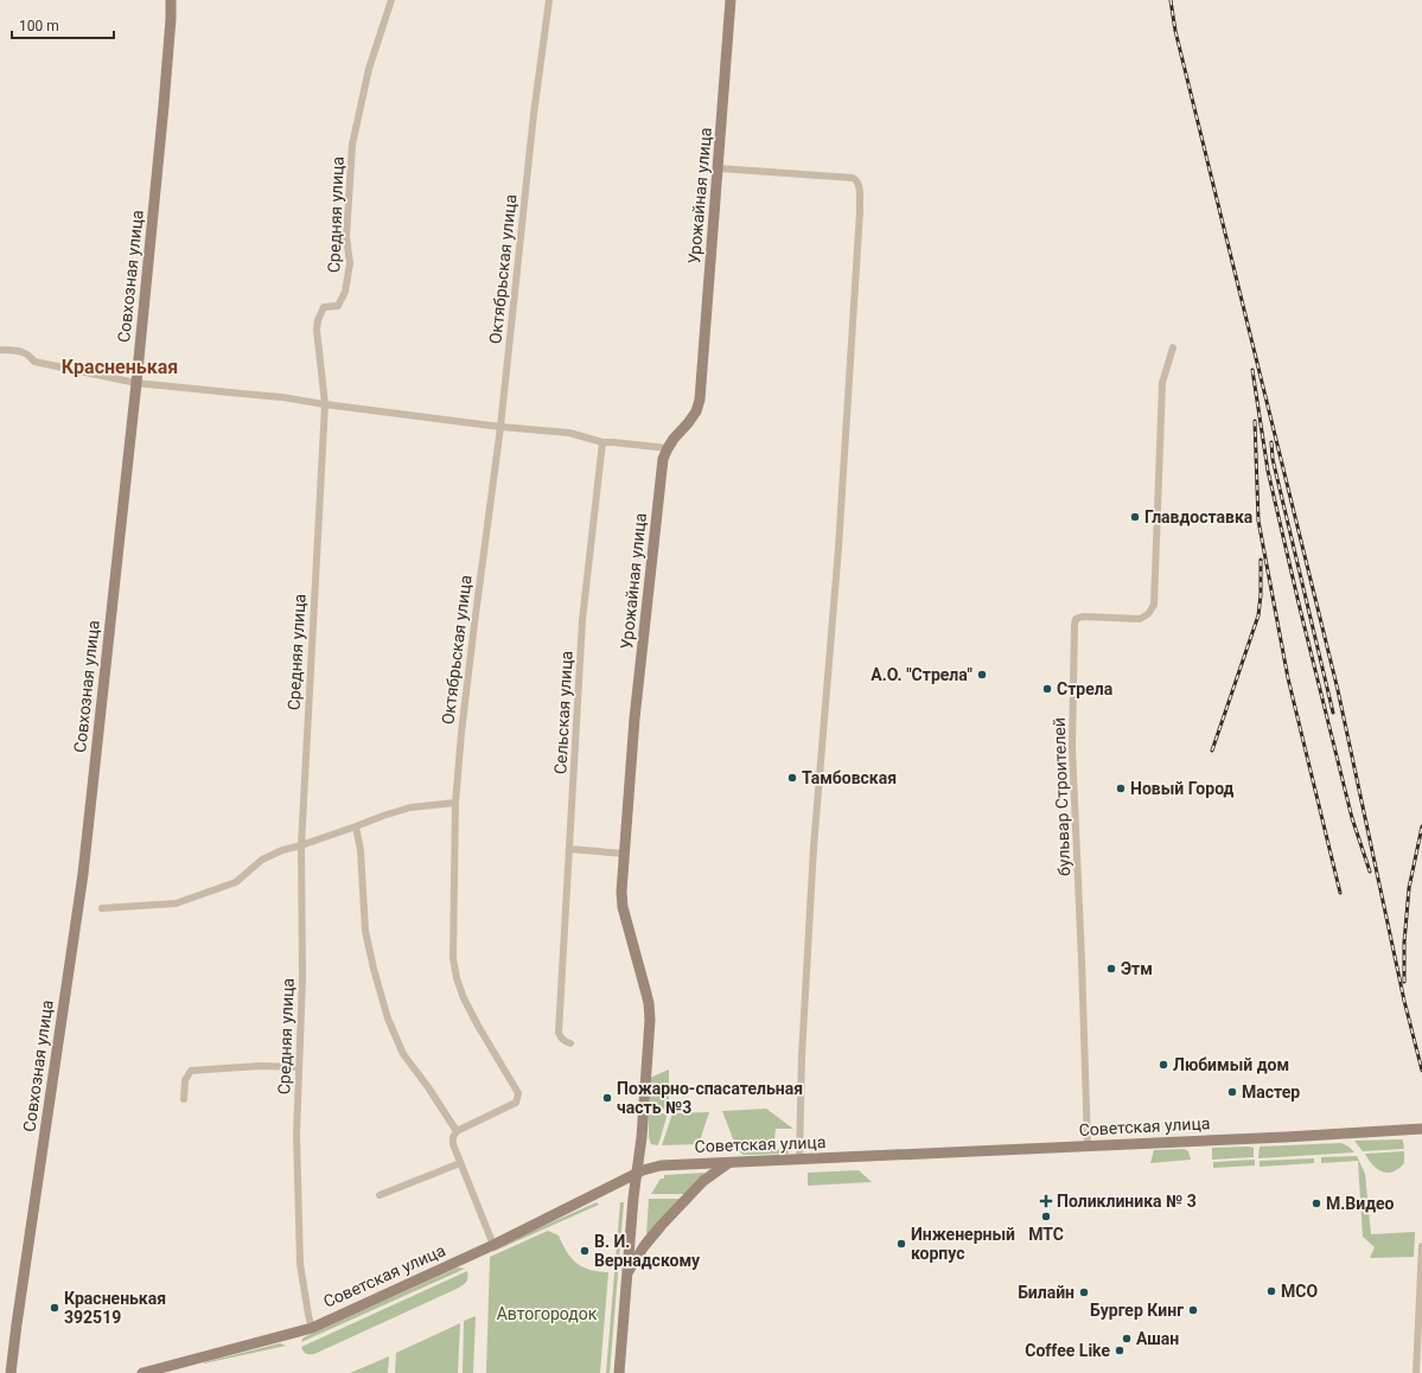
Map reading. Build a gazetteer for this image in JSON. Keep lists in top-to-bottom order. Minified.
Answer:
{"streets":{"street":["Урожайная улица","Средняя улица","Октябрьская улица","Совхозная улица","Сельская улица","бульвар Строителей","Советская улица"]},"crossings":[["Урожайная улица","Советская улица"],["Средняя улица","Советская улица"],["бульвар Строителей","Советская улица"]],"districts":["Красненькая"],"parks":["Автогородок"],"places":{"other":["Главдоставка","А.О. \"Стрела\"","Стрела","Тамбовская","Новый Город","Этм","Любимый дом","Мастер","Пожарно-спасательная часть №3","М.Видео","МТС","Инженерный корпус","В. И. Вернадскому","МСО","Билайн","Красненькая 392519","Бургер Кинг","Ашан","Coffee Like"],"health":["Поликлиника № 3"]},"scale_bar":"100 m"}
